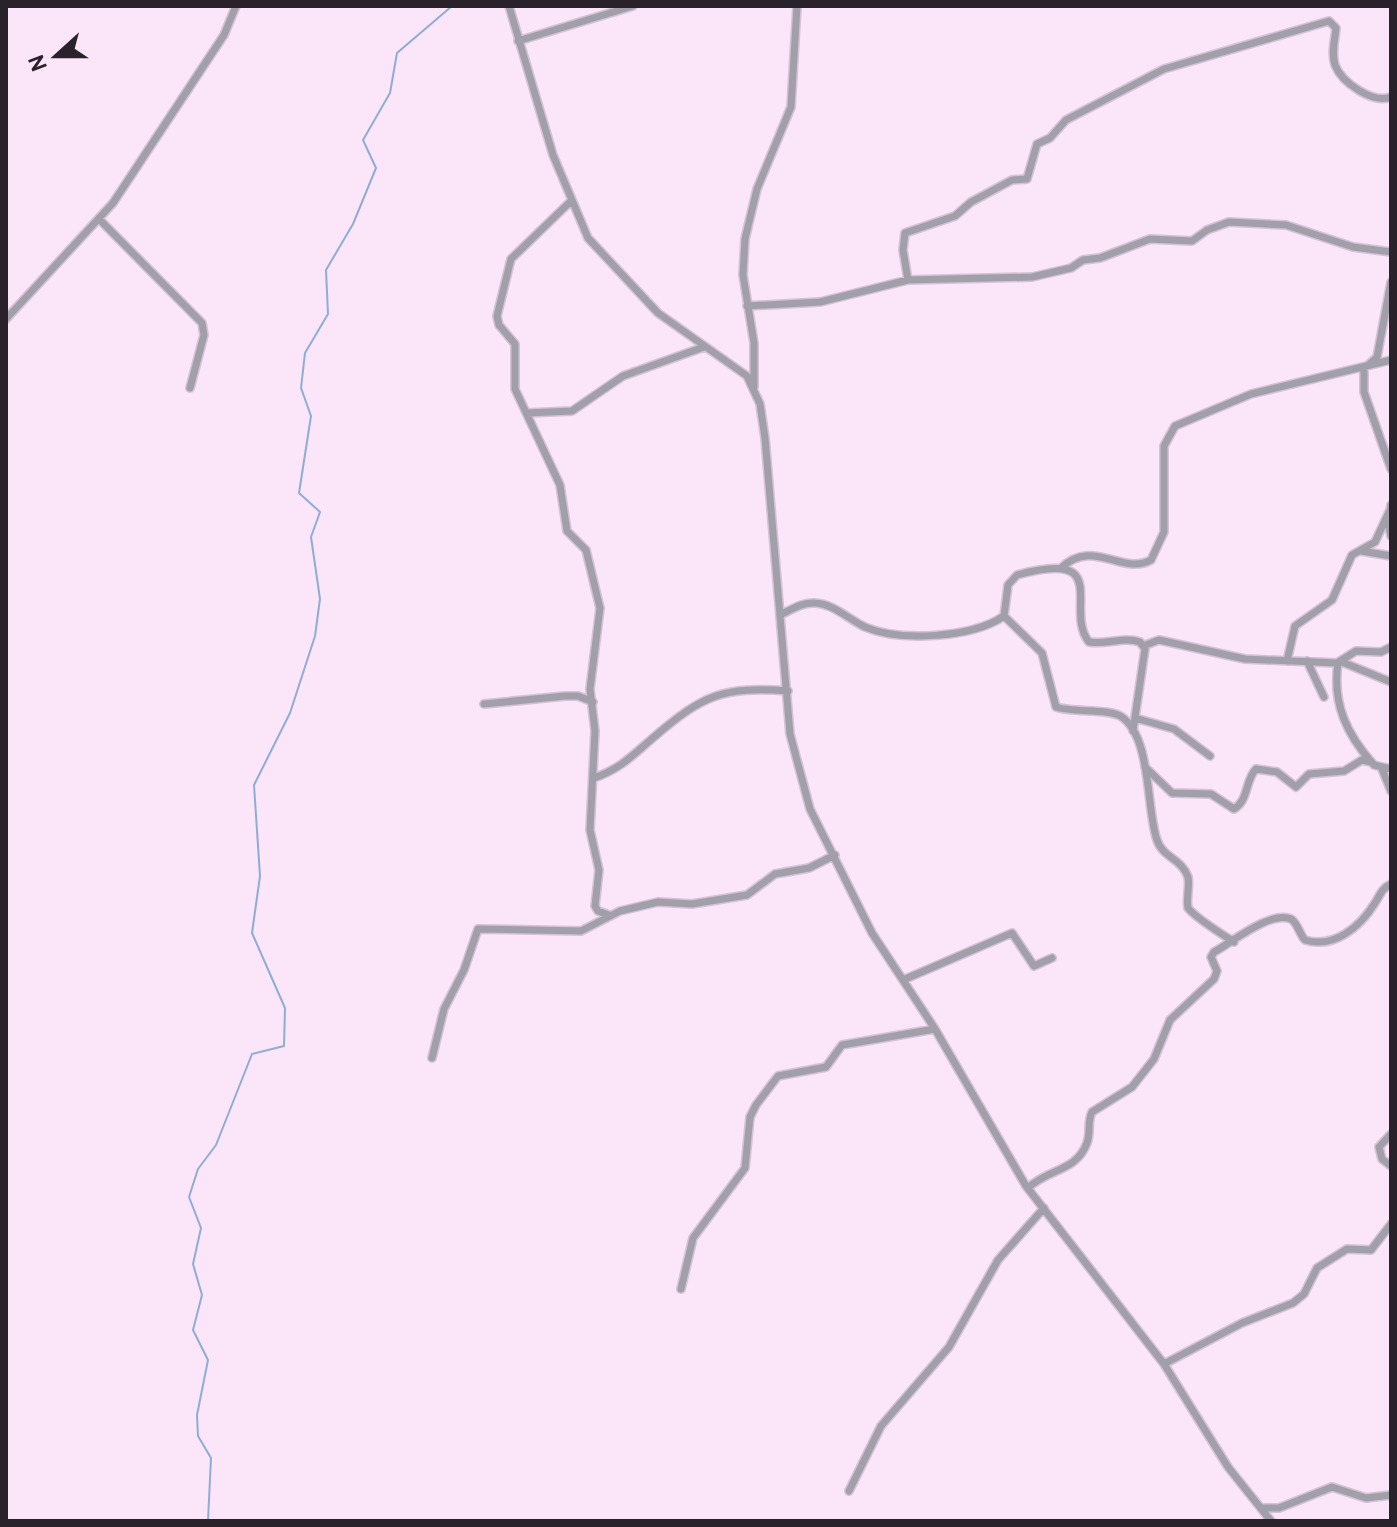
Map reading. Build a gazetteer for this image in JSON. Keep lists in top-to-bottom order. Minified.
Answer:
{"north":"left"}
